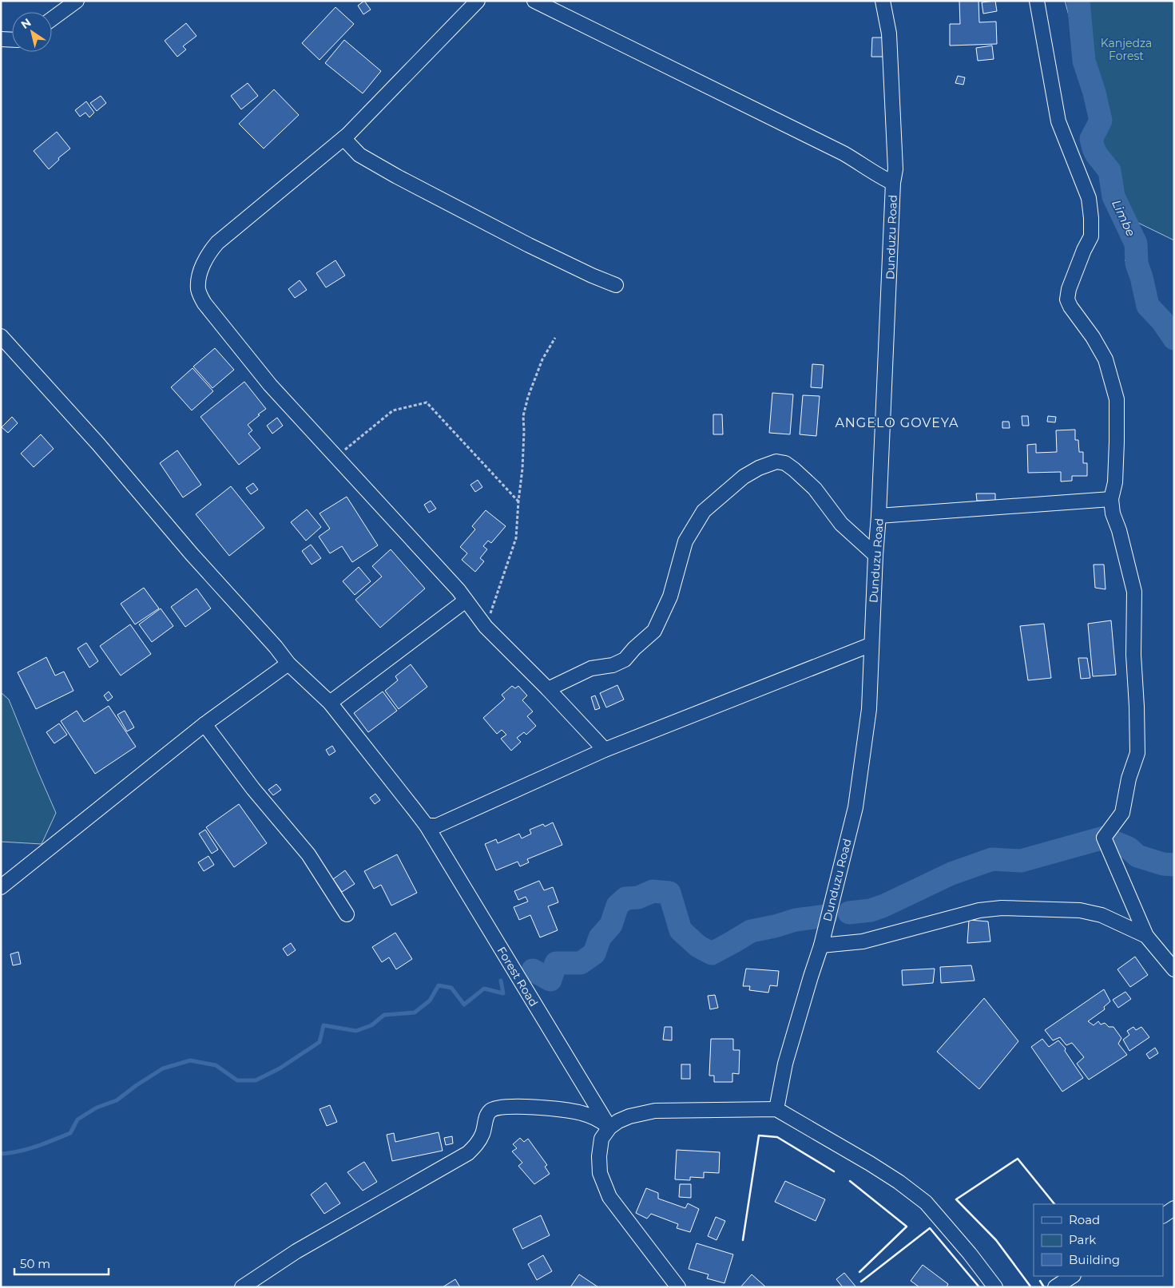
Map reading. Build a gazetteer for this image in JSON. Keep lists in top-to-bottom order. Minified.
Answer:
{"streets":{"street":["Dunduzu Road","Forest Road"]},"districts":["ANGELO GOVEYA"],"water":["Limbe"],"parks":["Kanjedza Forest"],"legend":["Road","Park","Building"],"scale_bar":"50 m","north":"top left"}
